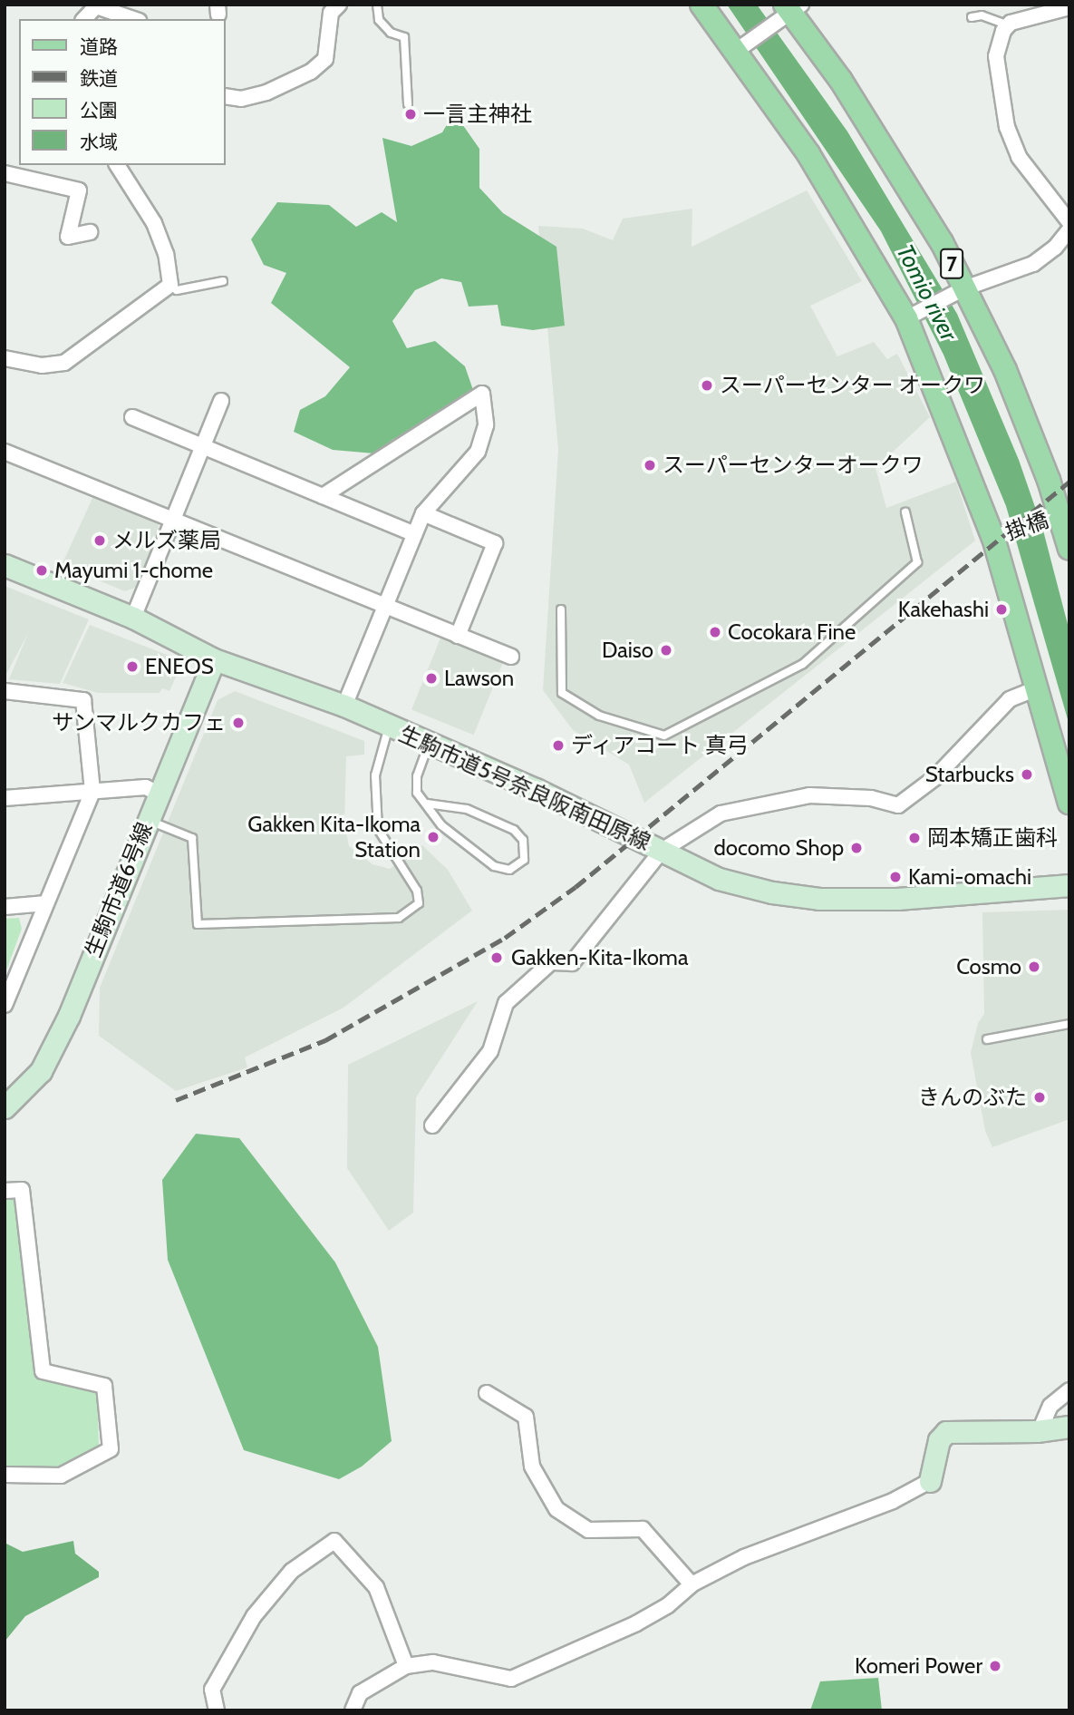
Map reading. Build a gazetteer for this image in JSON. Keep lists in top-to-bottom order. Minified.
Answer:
{"streets":{"main road":["7"],"street":["掛橋","生駒市道5号奈良阪南田原線","生駒市道6号線"]},"crossings":[["7","掛橋"],["生駒市道5号奈良阪南田原線","生駒市道6号線"]],"water":["Tomio river"],"places":["一言主神社","スーパーセンター オークワ","スーパーセンターオークワ","メルズ薬局","Mayumi 1-chome","Kakehashi","Cocokara Fine","Daiso","ENEOS","Lawson","サンマルクカフェ","ディアコート 真弓","Starbucks","Gakken Kita-Ikoma Station","岡本矯正歯科","docomo Shop","Kami-omachi","Gakken-Kita-Ikoma","Cosmo","きんのぶた","Komeri Power"],"legend":["道路","鉄道","公園","水域"]}
